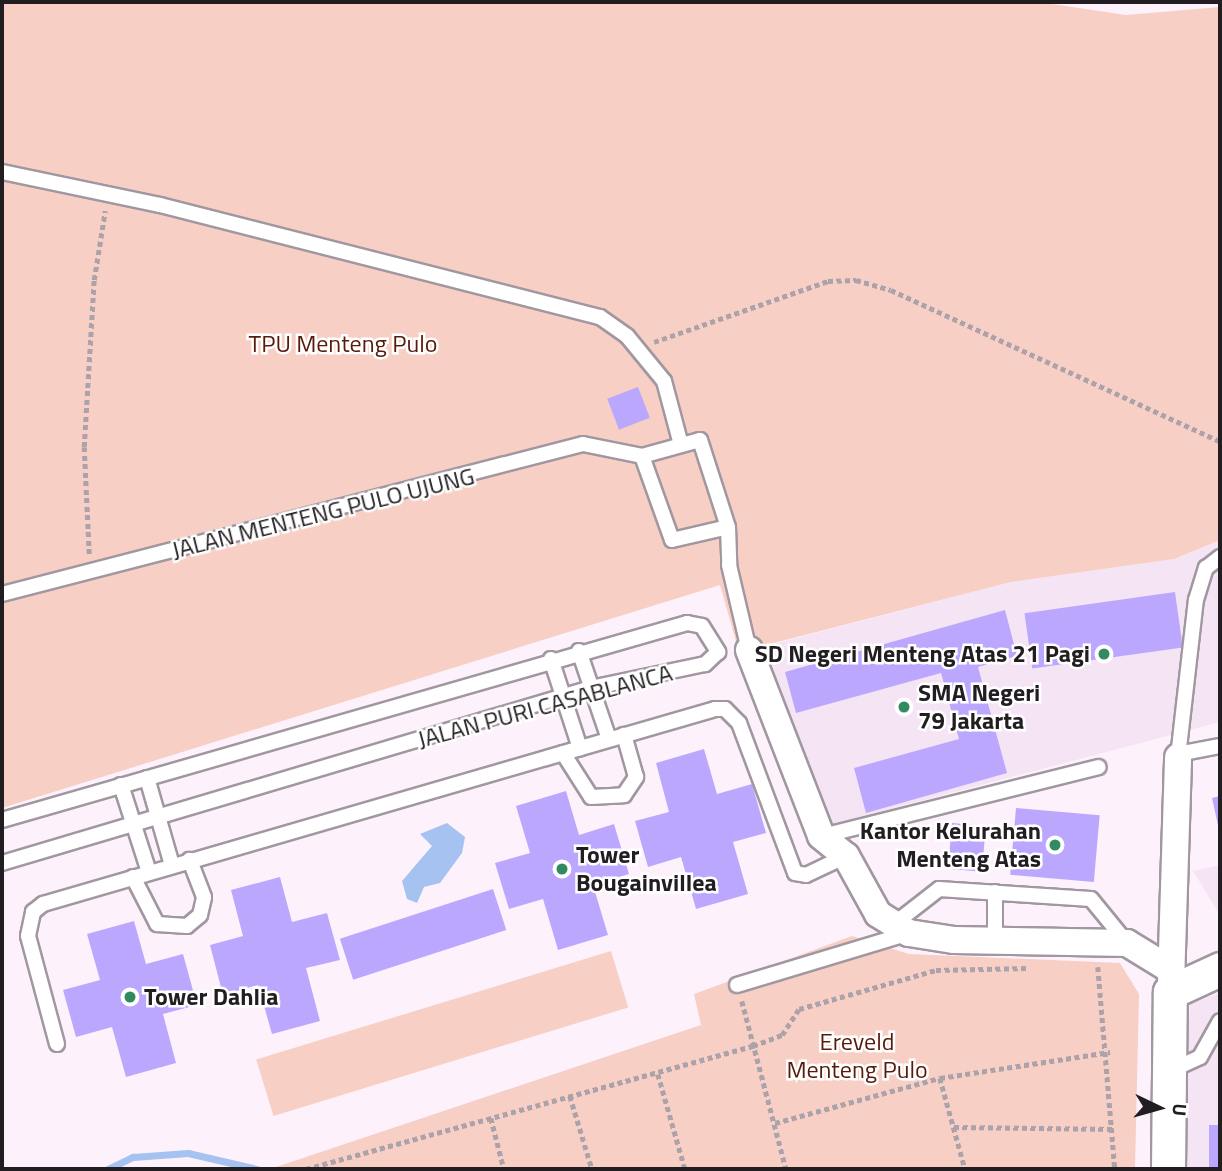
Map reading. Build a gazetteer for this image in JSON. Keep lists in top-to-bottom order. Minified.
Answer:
{"streets":{"lane":["JALAN MENTENG PULO UJUNG","JALAN PURI CASABLANCA"]},"parks":["TPU Menteng Pulo","Ereveld Menteng Pulo"],"places":["SD Negeri Menteng Atas 21 Pagi","SMA Negeri 79 Jakarta","Kantor Kelurahan Menteng Atas","Tower Bougainvillea","Tower Dahlia"],"north":"right"}
